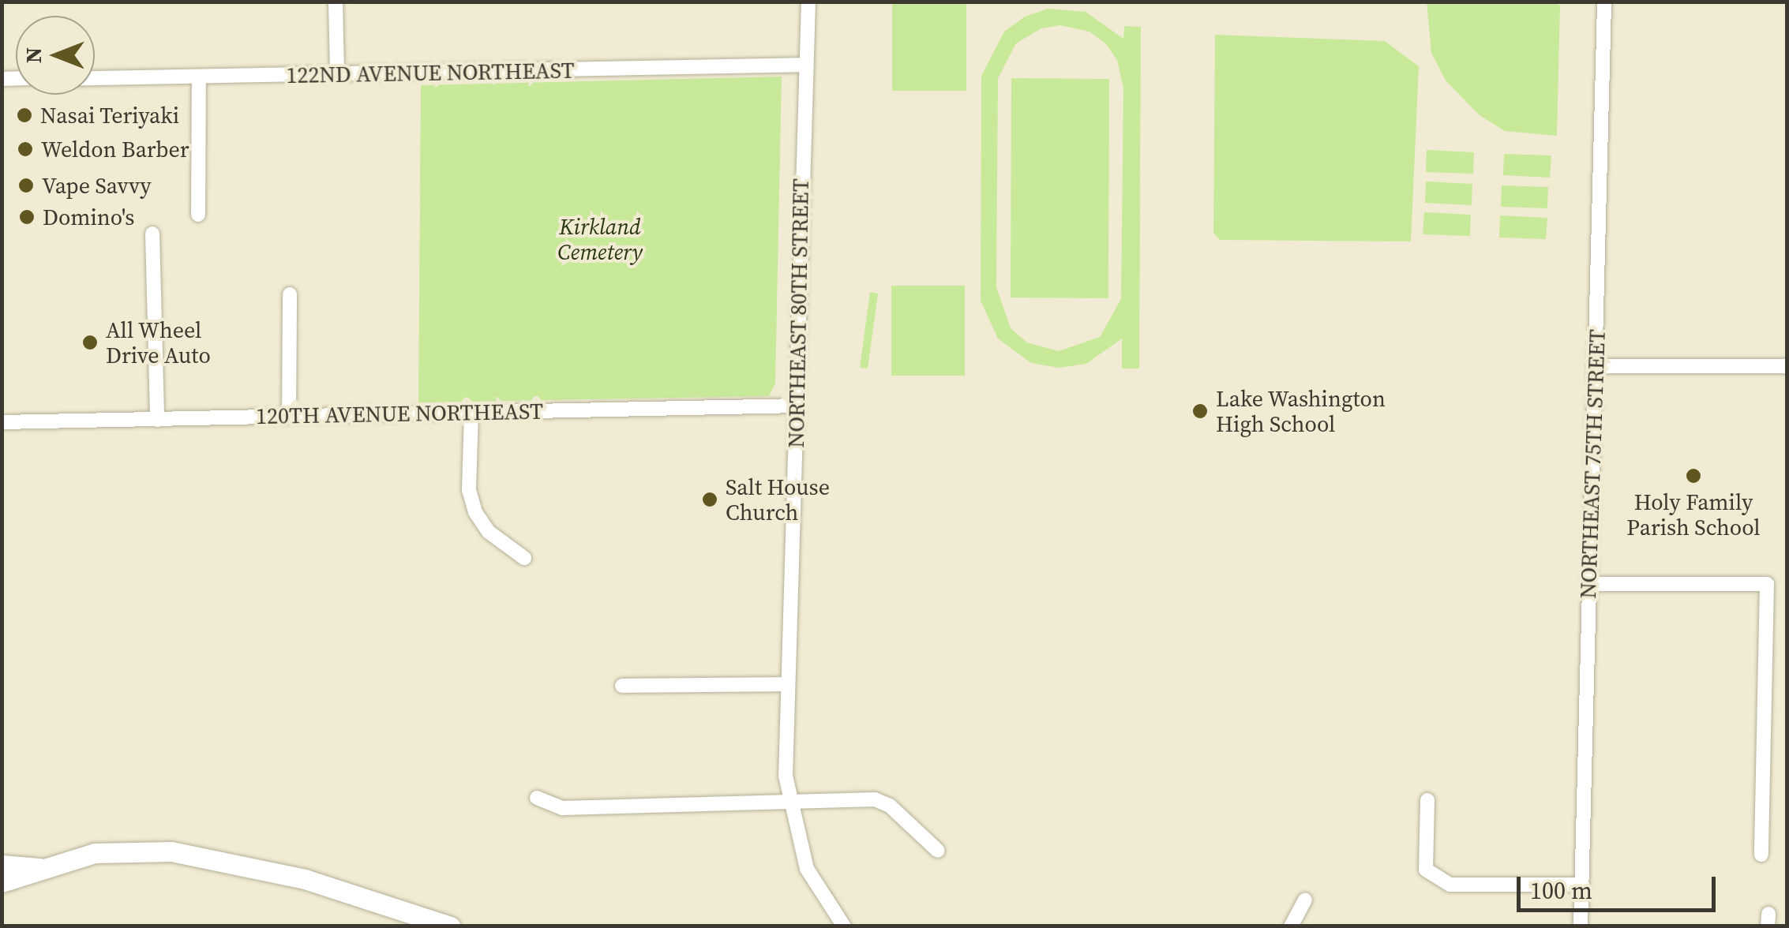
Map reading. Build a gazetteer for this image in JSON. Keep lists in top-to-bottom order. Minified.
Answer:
{"streets":{"street":["122ND AVENUE NORTHEAST","NORTHEAST 80TH STREET","120TH AVENUE NORTHEAST","NORTHEAST 75TH STREET"]},"crossings":[["122ND AVENUE NORTHEAST","NORTHEAST 80TH STREET"],["NORTHEAST 80TH STREET","120TH AVENUE NORTHEAST"]],"parks":["Kirkland Cemetery"],"places":["Nasai Teriyaki","Weldon Barber","Vape Savvy","Domino's","All Wheel Drive Auto","Lake Washington High School","Holy Family Parish School","Salt House Church"],"scale_bar":"100 m","north":"left"}
